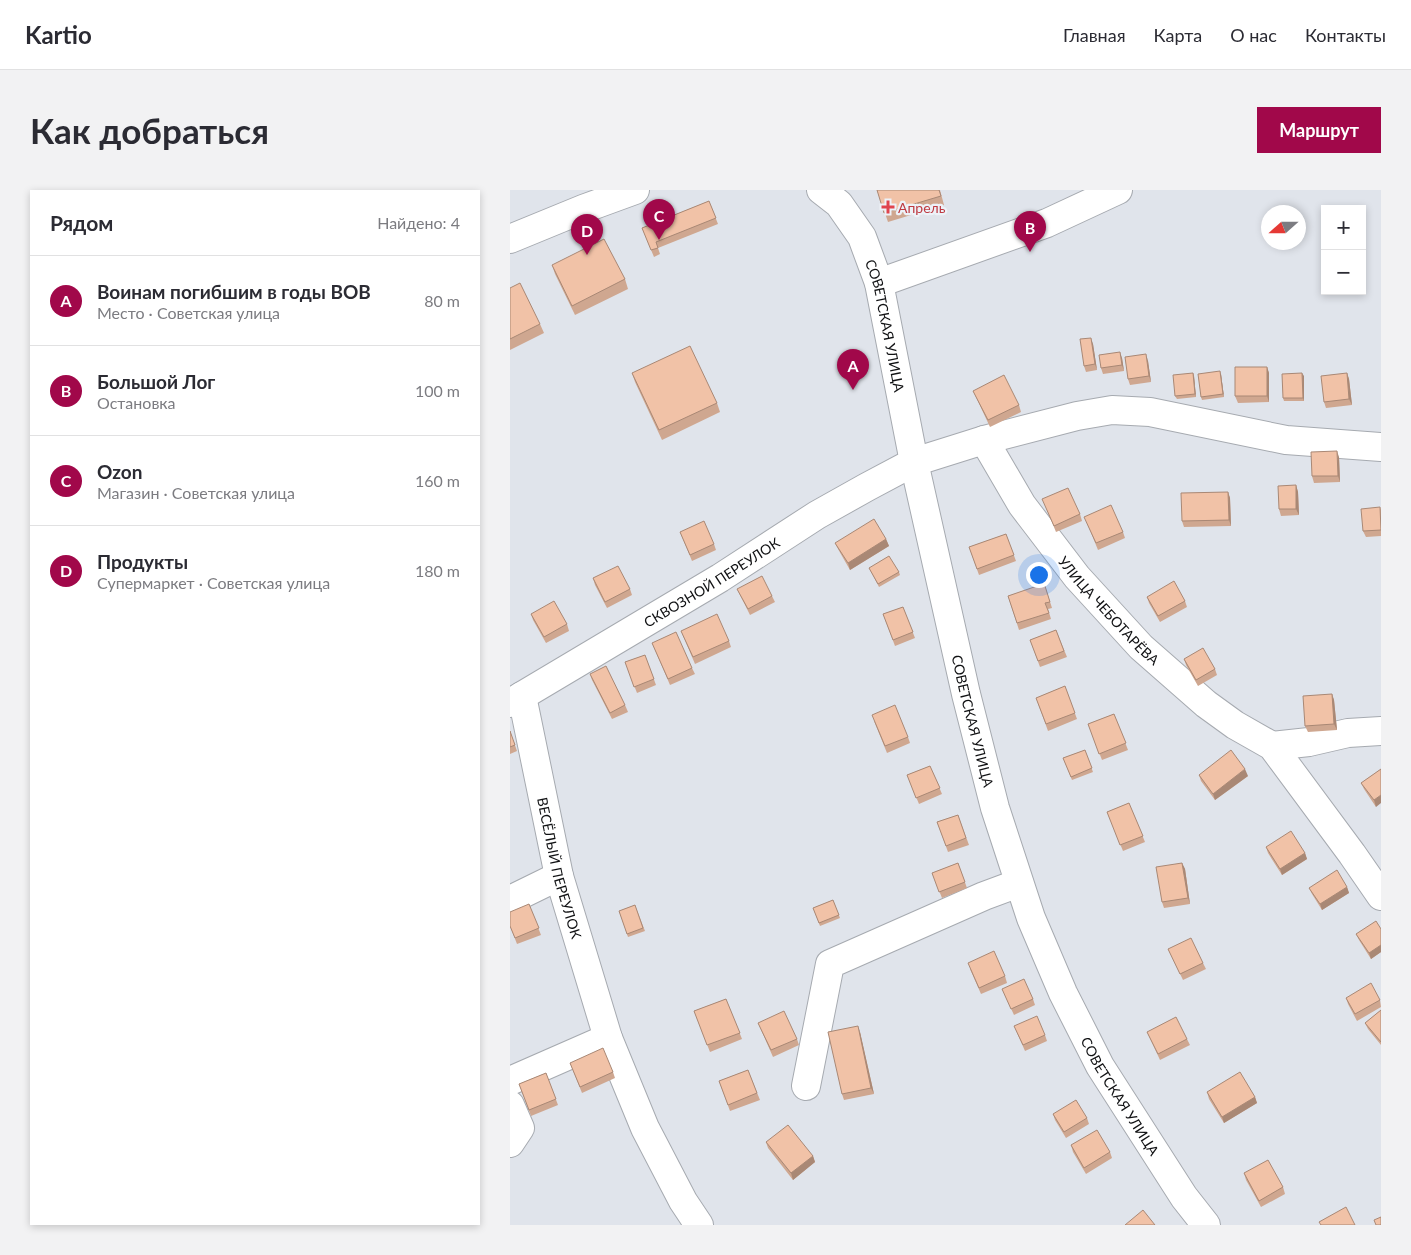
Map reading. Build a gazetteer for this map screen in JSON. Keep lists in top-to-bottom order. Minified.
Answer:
{"streets":{"street":["СОВЕТСКАЯ УЛИЦА","СКВОЗНОЙ ПЕРЕУЛОК","УЛИЦА ЧЕБОТАРЁВА","ВЕСЁЛЫЙ ПЕРЕУЛОК"]},"crossings":[["СОВЕТСКАЯ УЛИЦА","СКВОЗНОЙ ПЕРЕУЛОК"],["СКВОЗНОЙ ПЕРЕУЛОК","ВЕСЁЛЫЙ ПЕРЕУЛОК"]],"places":{"health":["Апрель"]},"north":"left","page":{"header":"Kartio","nav":["Главная","Карта","О нас","Контакты"],"buttons":"Маршрут","title":"Как добраться","heading":["Рядом","Найдено: 4"],"pins":["C","B","D","A"],"map_buttons":["+","−"],"list":[{"mark":"A","name":"Воинам погибшим в годы ВОВ","note":"Место · Советская улица","value":"80 m"},{"mark":"B","name":"Большой Лог","note":"Остановка","value":"100 m"},{"mark":"C","name":"Ozon","note":"Магазин · Советская улица","value":"160 m"},{"mark":"D","name":"Продукты","note":"Супермаркет · Советская улица","value":"180 m"}]}}
